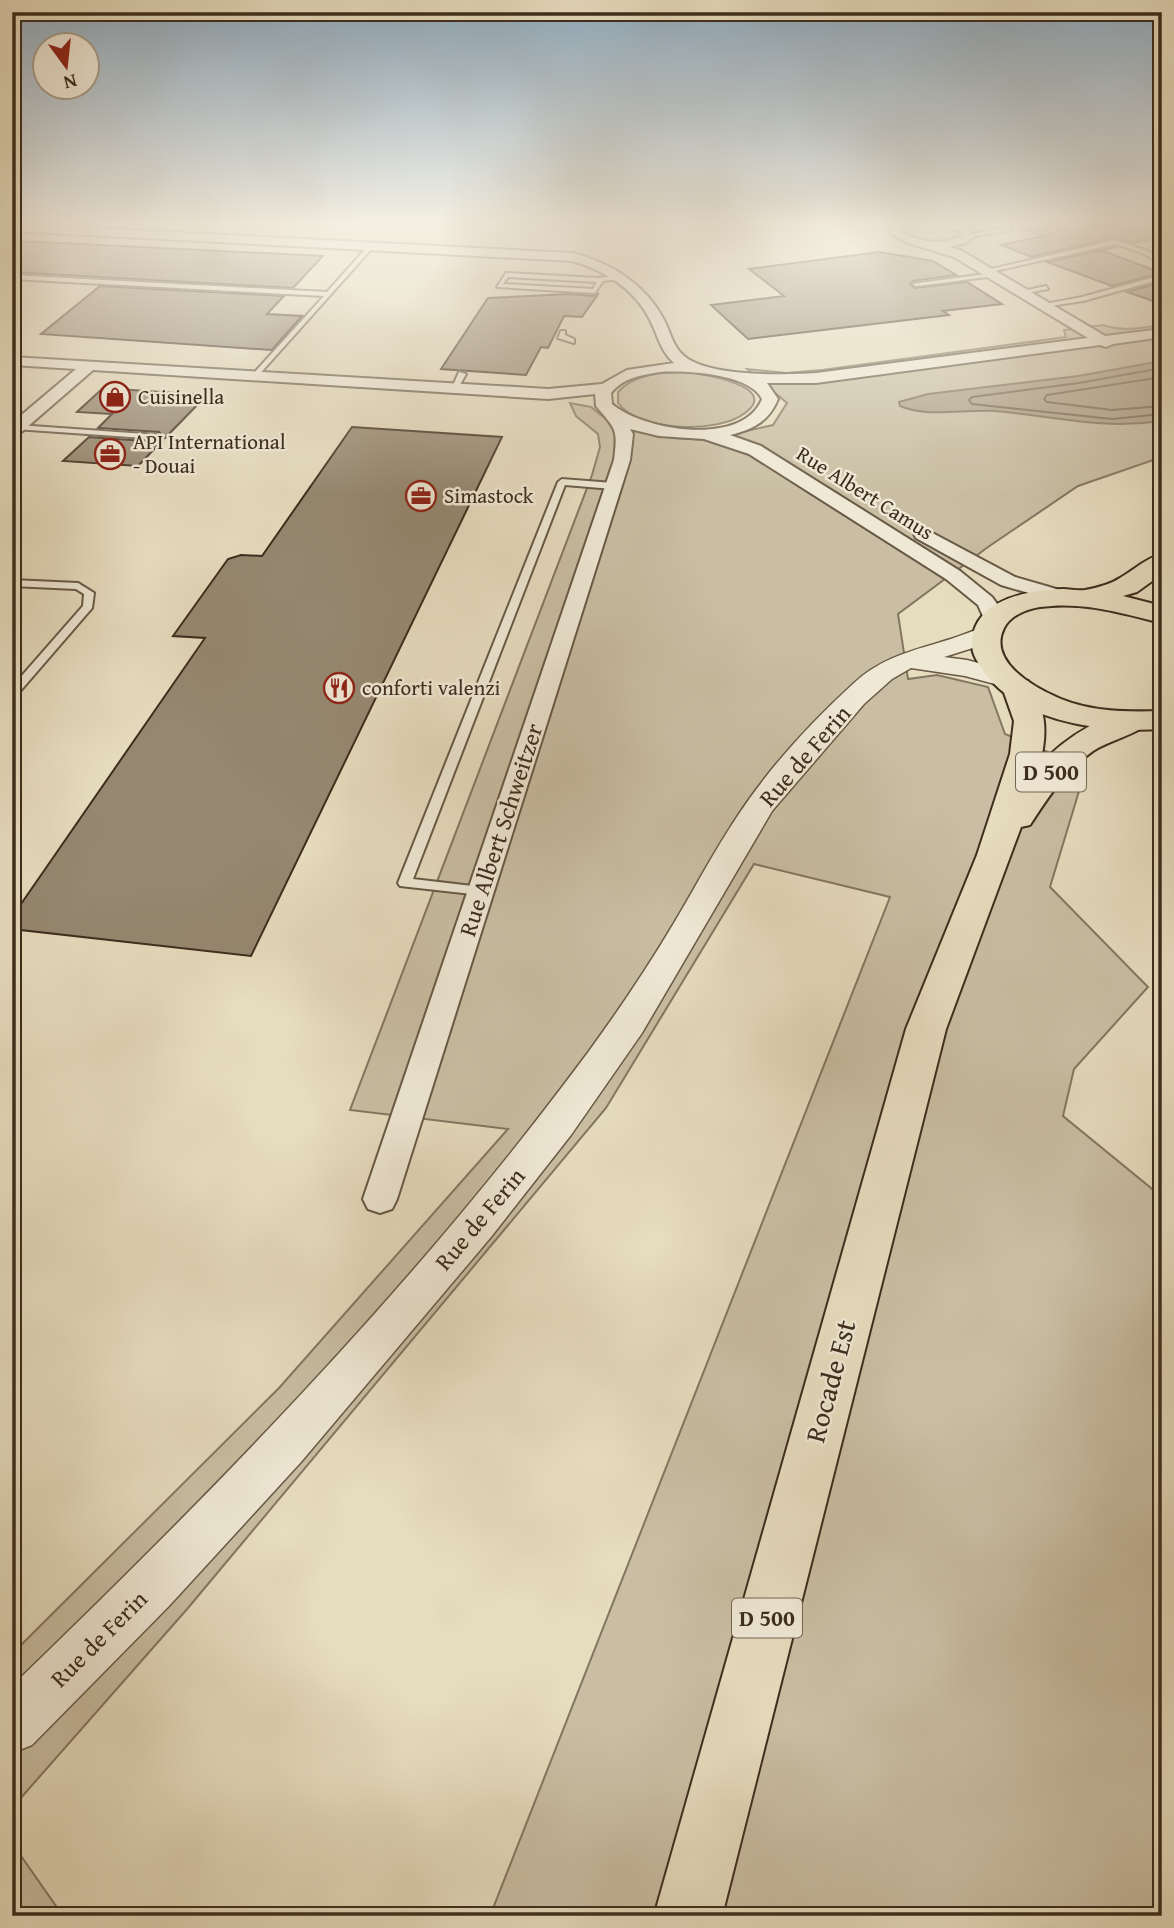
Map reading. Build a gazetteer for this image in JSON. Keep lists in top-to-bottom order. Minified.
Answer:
{"streets":{"main road":["D 500","Rocade Est"],"street":["Rue Albert Camus","Rue de Ferin","Rue Albert Schweitzer"]},"crossings":[["Rue Albert Camus","Rue de Ferin"],["Rue Albert Camus","Rocade Est"],["Rue de Ferin","Rocade Est"]],"places":{"shop":["Cuisinella"],"office":["API International - Douai","Simastock"],"restaurant":["conforti valenzi"]},"north":"bottom"}
